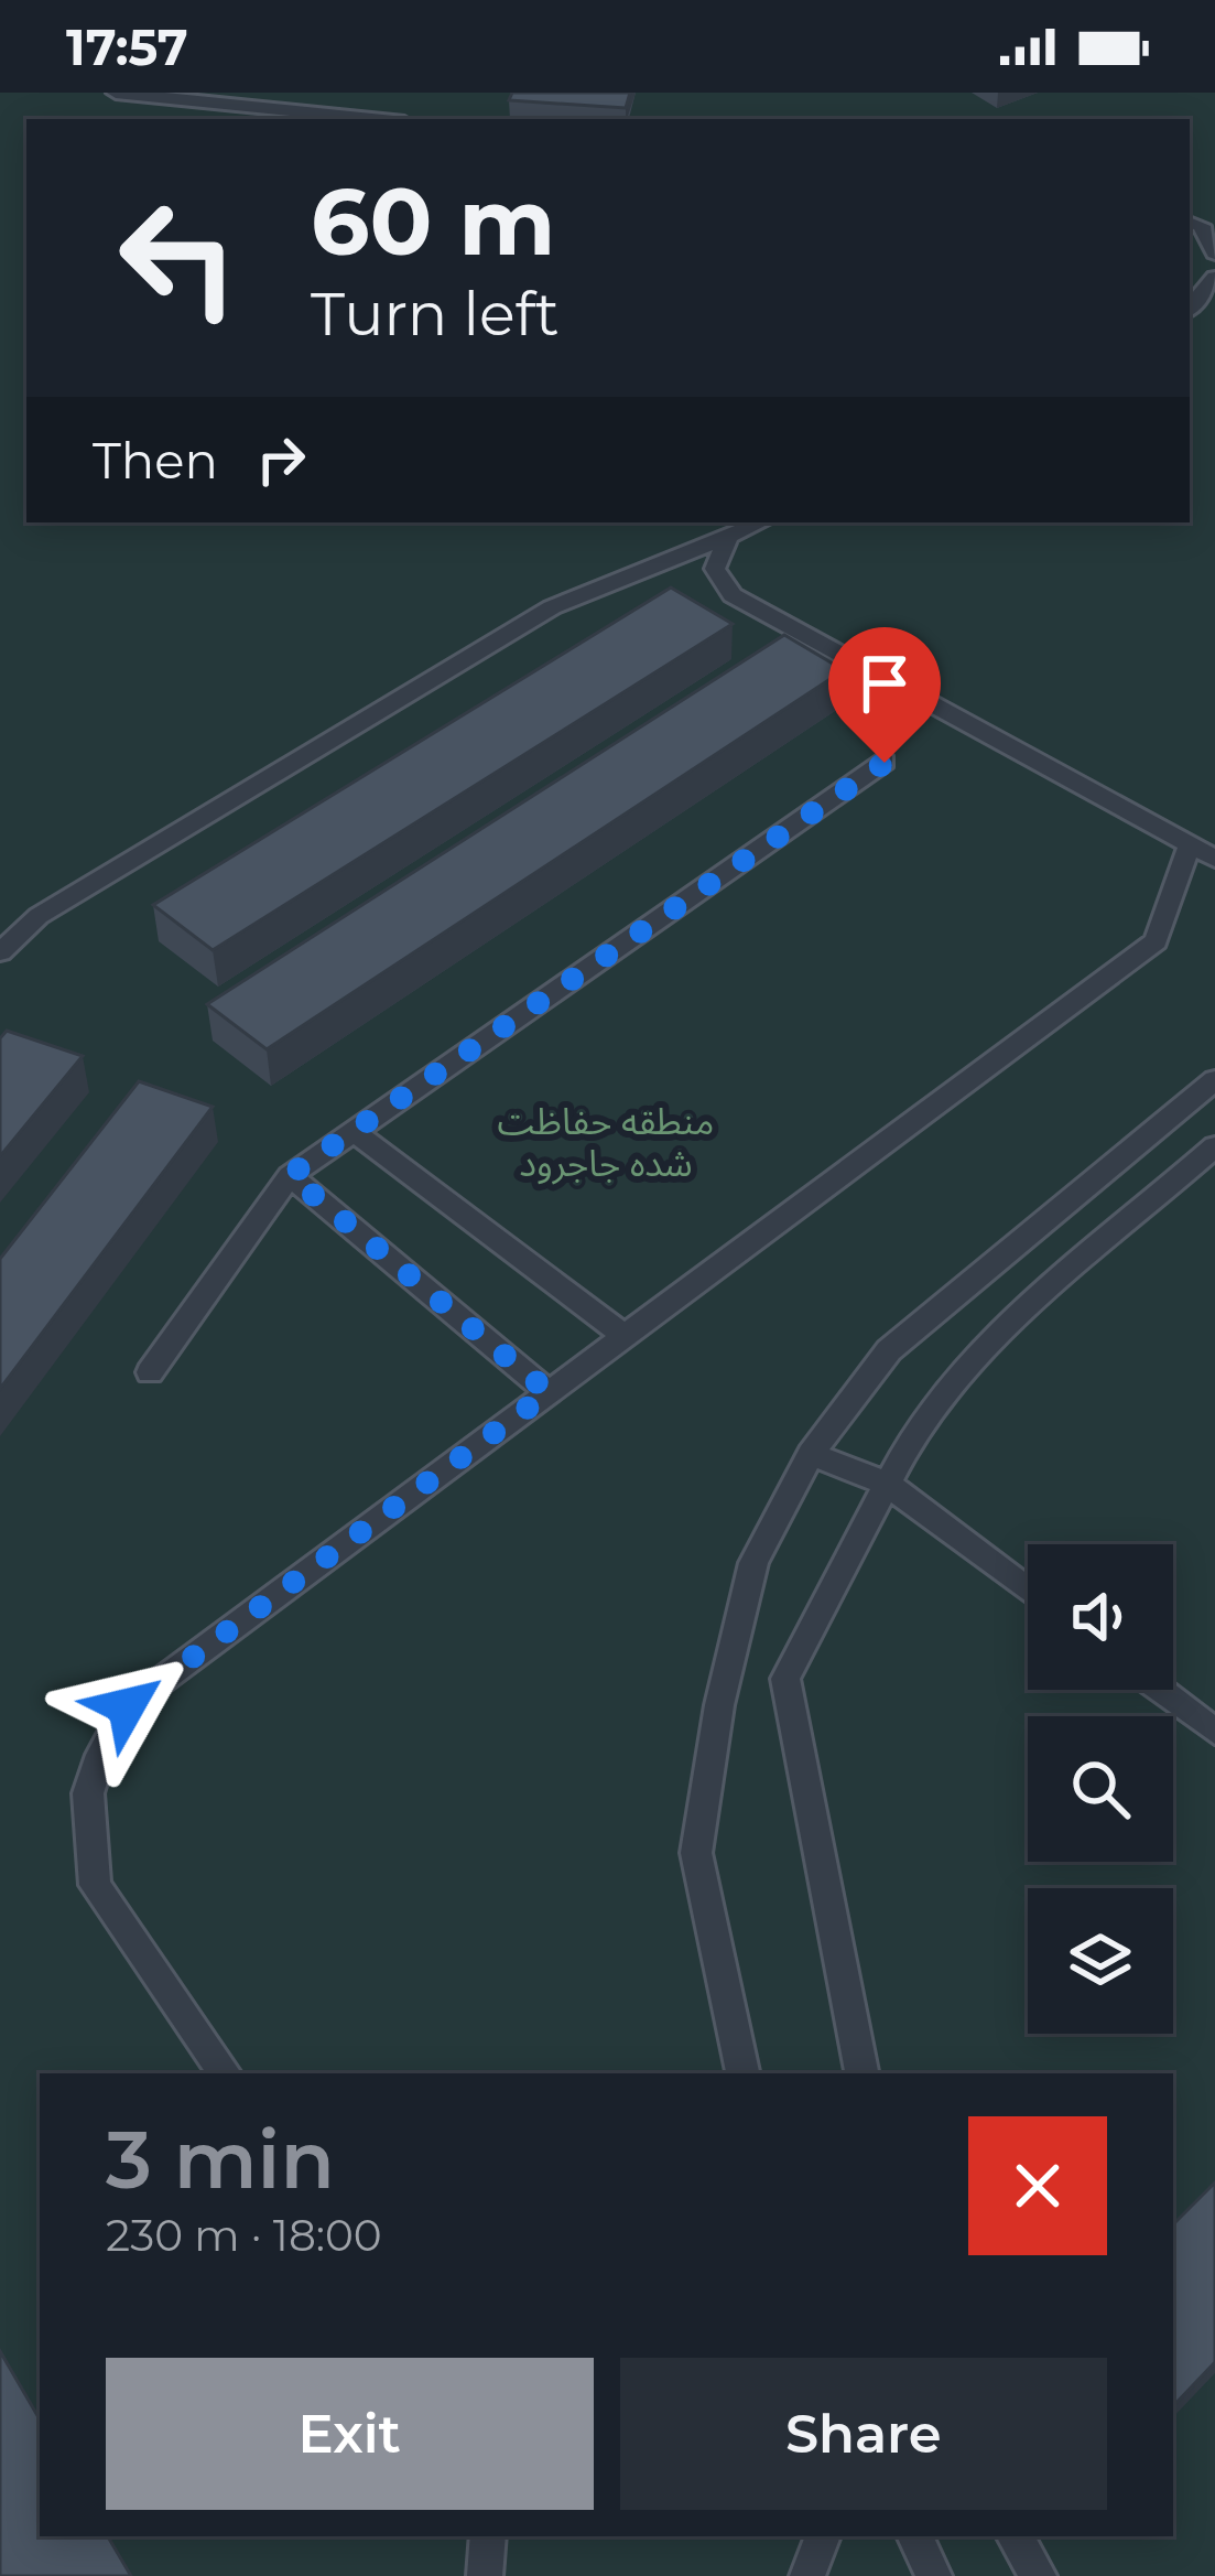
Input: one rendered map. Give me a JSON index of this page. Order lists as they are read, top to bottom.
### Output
{
  "parks": ["منطقه حفاظت شده جاجرود"],
  "page": {
    "status": "17:57",
    "turn": ["60 m", "Turn left"],
    "then": "Then",
    "heading": ["3 min", "230 m · 18:00"],
    "buttons": ["Exit", "Share"]
  }
}
